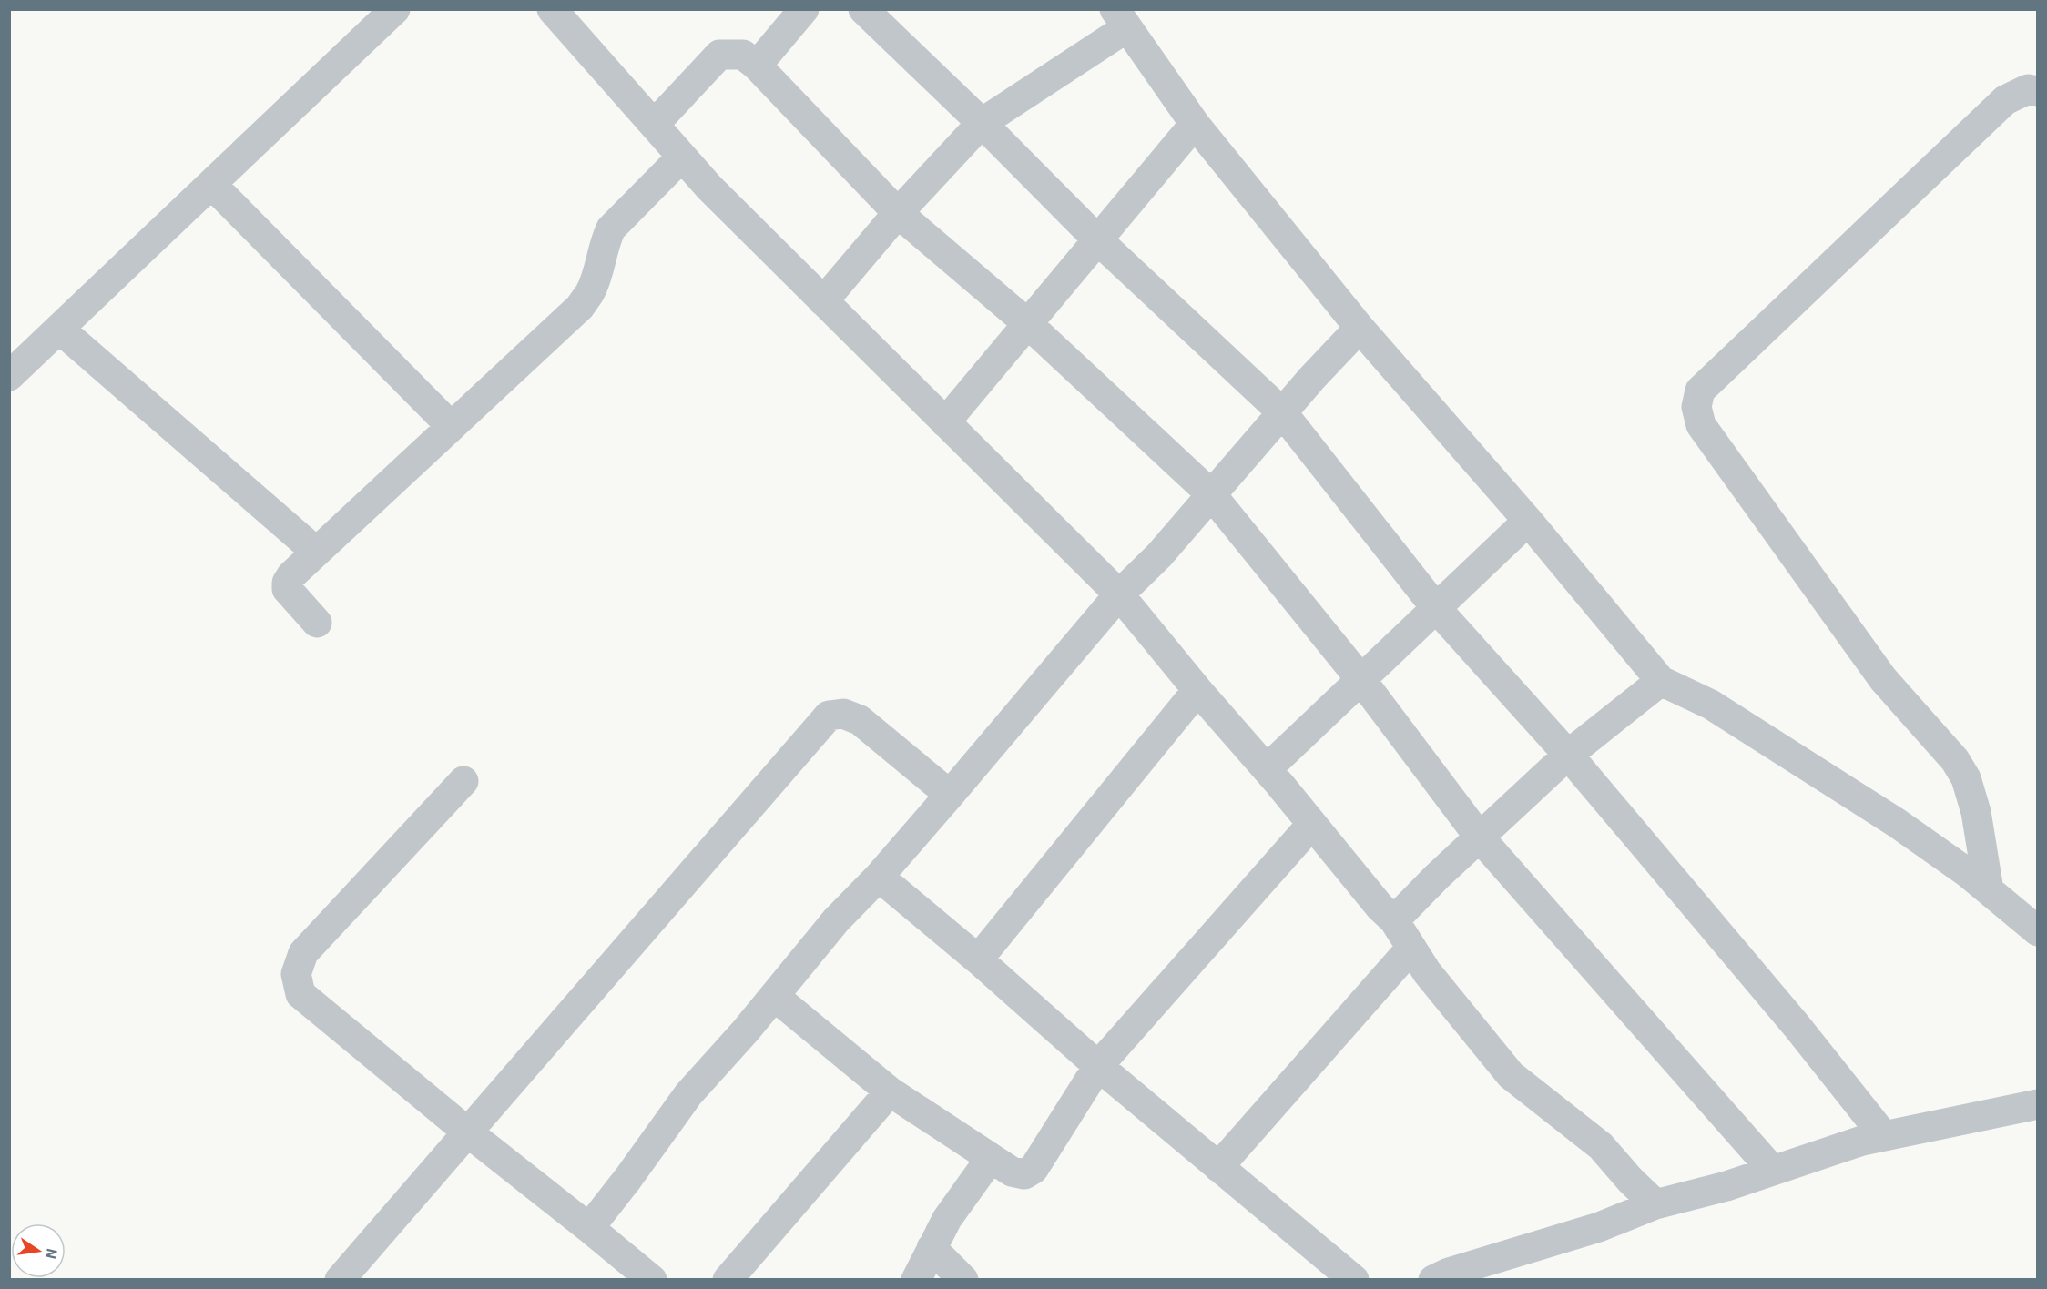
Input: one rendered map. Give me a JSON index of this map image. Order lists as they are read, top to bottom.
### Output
{
  "north": "right"
}
